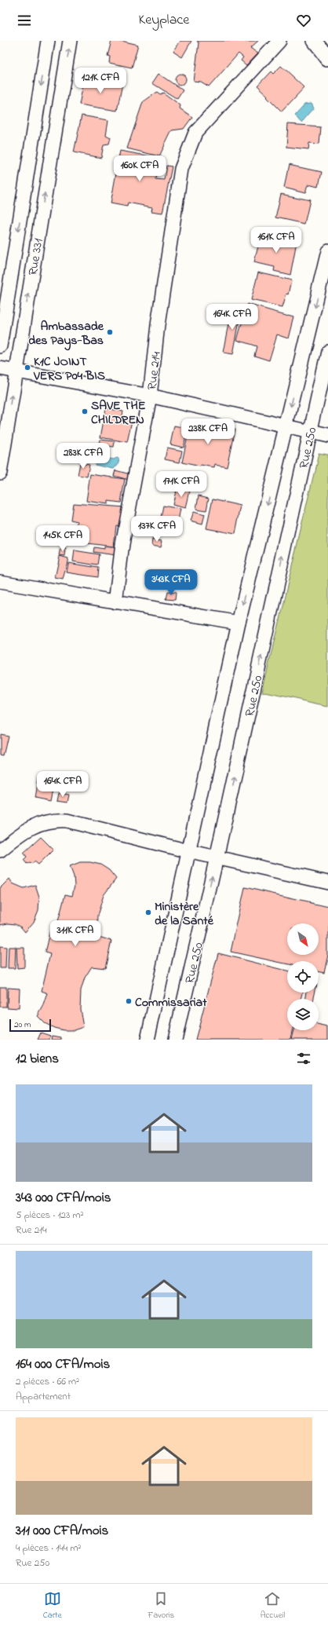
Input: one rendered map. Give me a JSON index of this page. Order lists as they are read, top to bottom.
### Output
{
  "streets": {
    "street": ["Rue 331", "Rue 214", "Rue 250"]
  },
  "places": [
    "Ambassade des Pays-Bas",
    "K1C JOINT VERS P04 BIS",
    "SAVE THE CHILDREN",
    "Ministère de la Santé",
    "Commissariat"
  ],
  "scale_bar": "20 m",
  "north": "bottom right",
  "page": {
    "header": "Keyplace",
    "price": [
      "121K CFA",
      "160K CFA",
      "161K CFA",
      "164K CFA",
      "238K CFA",
      "283K CFA",
      "171K CFA",
      "137K CFA",
      "145K CFA",
      "343K CFA",
      "164K CFA",
      "311K CFA"
    ],
    "scale": "20 m",
    "heading": "12 biens",
    "list": [
      {
        "name": "343 000 CFA/mois",
        "note": "5 pièces · 123 m² · Rue 214"
      },
      {
        "name": "164 000 CFA/mois",
        "note": "2 pièces · 66 m² · Appartement"
      },
      {
        "name": "311 000 CFA/mois",
        "note": "4 pièces · 144 m² · Rue 250"
      }
    ],
    "tabs": ["Carte", "Favoris", "Accueil"]
  }
}
